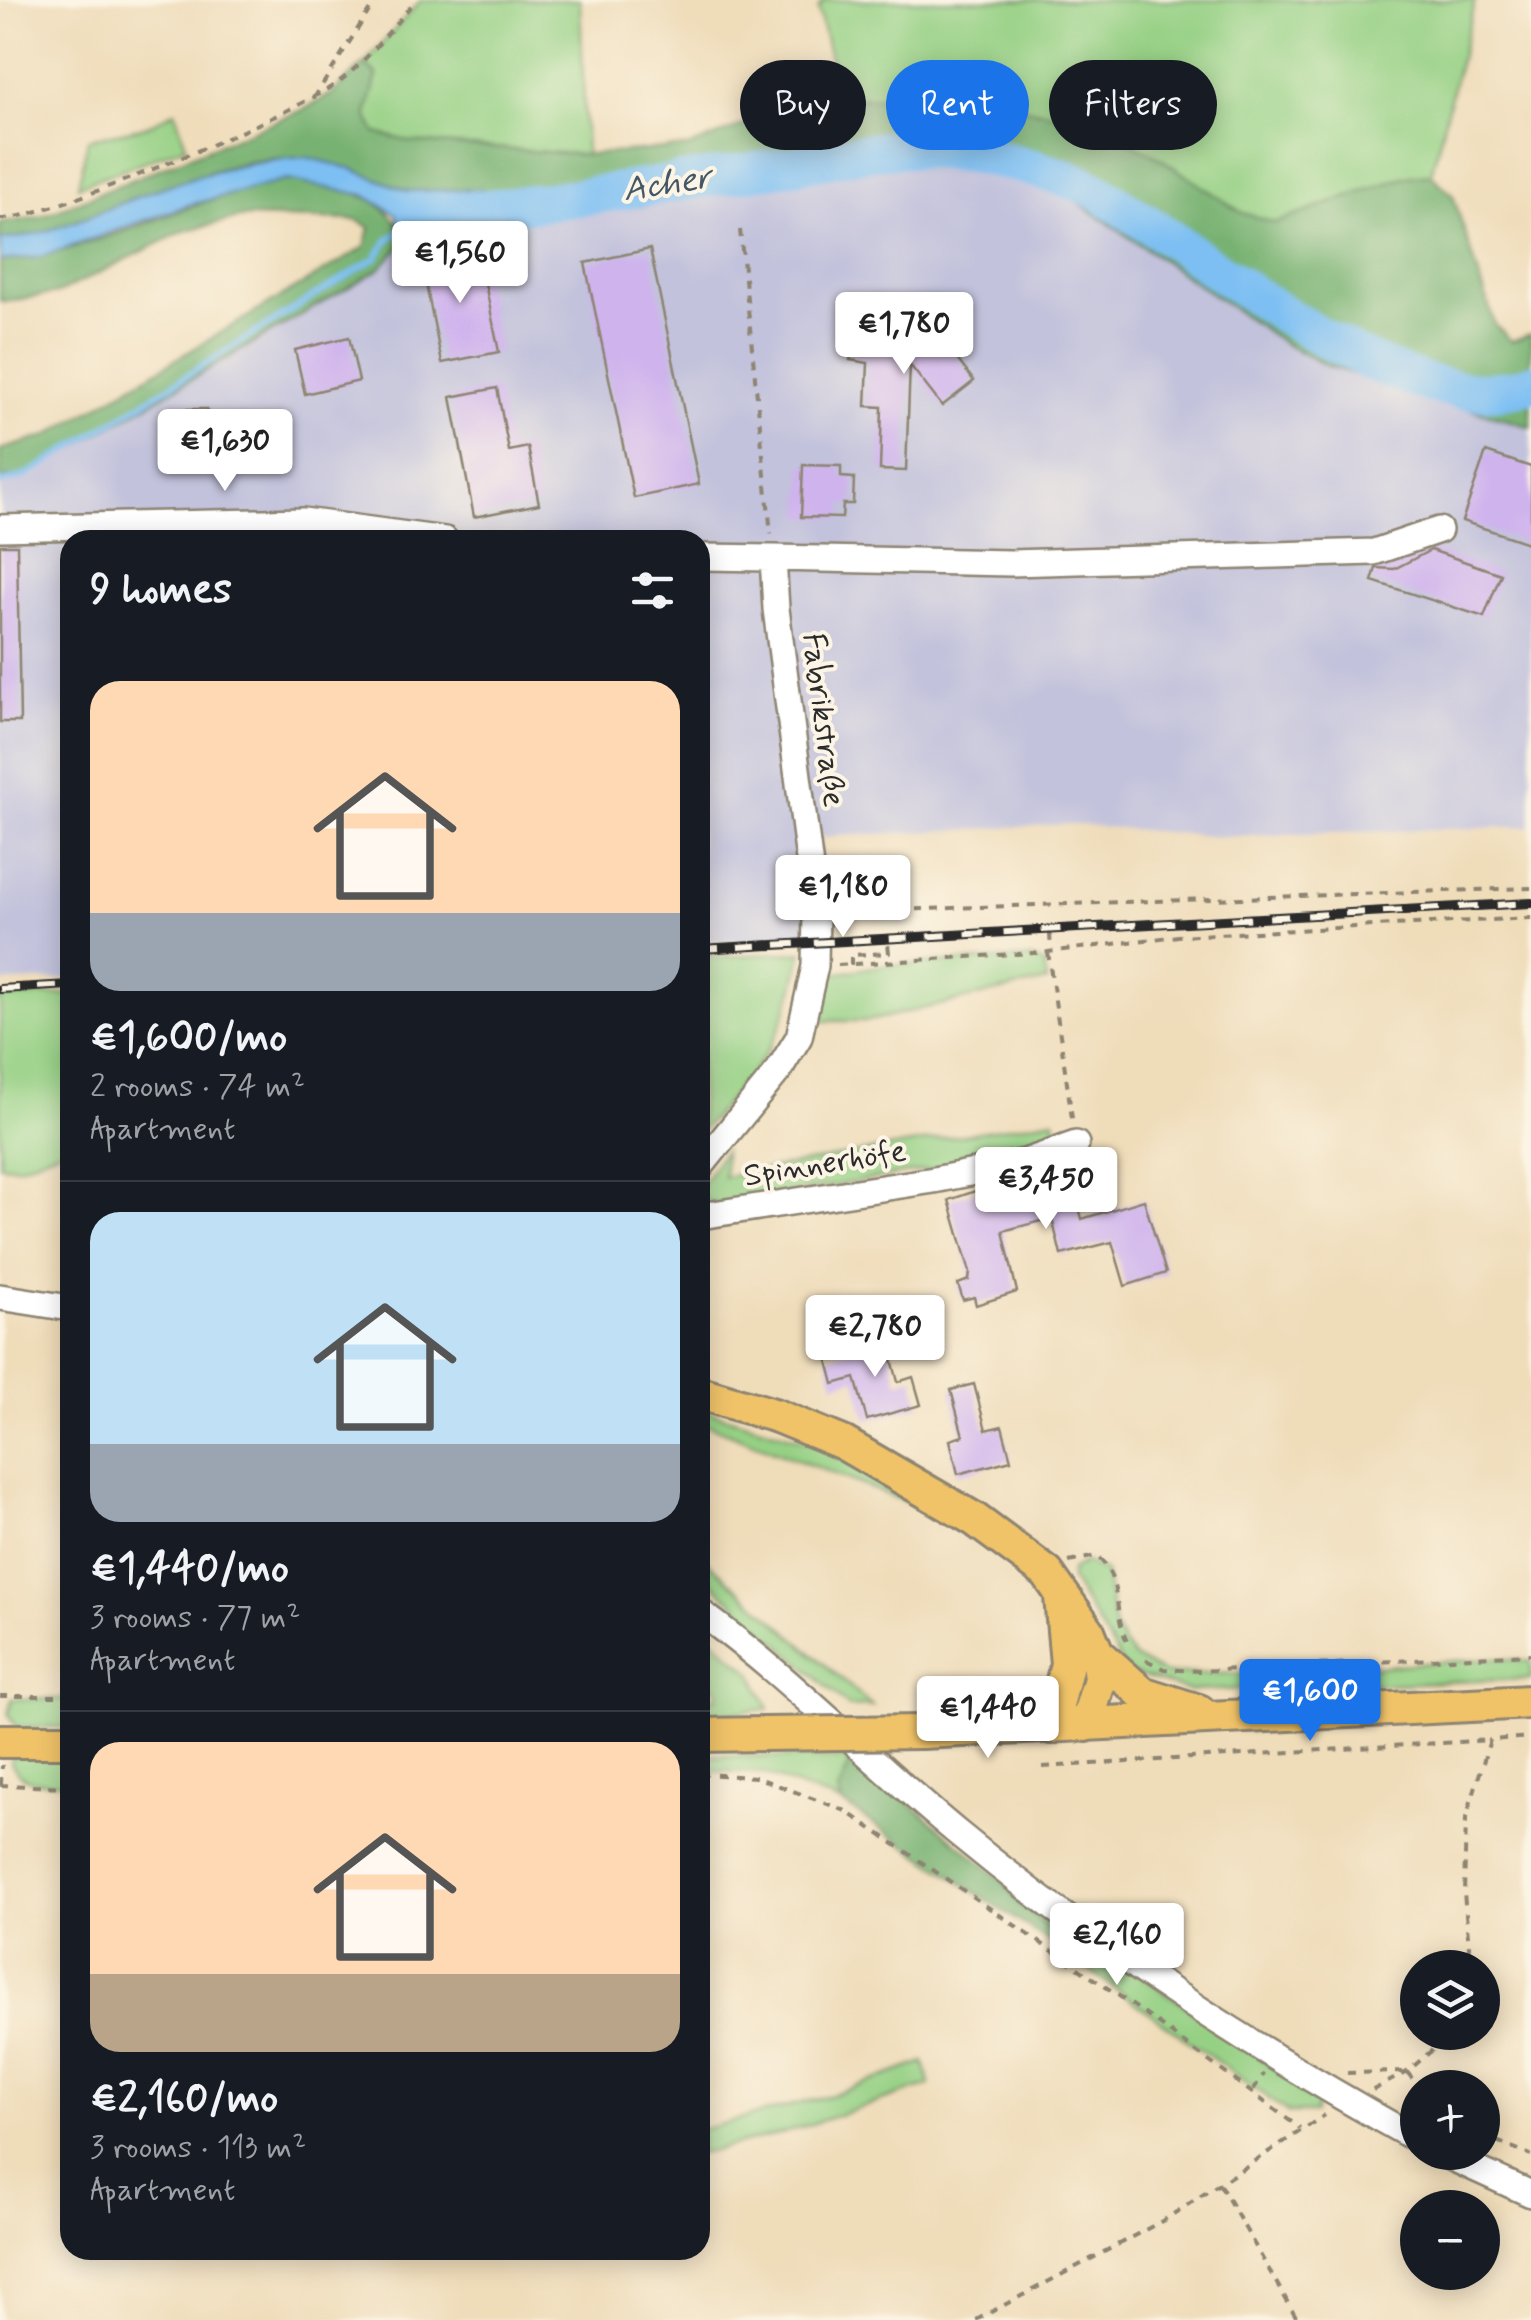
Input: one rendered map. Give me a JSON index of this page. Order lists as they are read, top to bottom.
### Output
{
  "streets": {
    "street": ["Fabrikstraße", "Spinnerhöfe"]
  },
  "water": ["Acher"],
  "page": {
    "chip": ["Buy", "Rent", "Filters"],
    "price": [
      "€1,560",
      "€1,780",
      "€1,630",
      "€1,180",
      "€3,450",
      "€2,780",
      "€1,600",
      "€1,440",
      "€2,160"
    ],
    "heading": "9 homes",
    "list": [
      {
        "name": "€1,600/mo",
        "note": "2 rooms · 74 m² · Apartment"
      },
      {
        "name": "€1,440/mo",
        "note": "3 rooms · 77 m² · Apartment"
      },
      {
        "name": "€2,160/mo",
        "note": "3 rooms · 113 m² · Apartment"
      }
    ],
    "map_buttons": ["+", "−"]
  }
}
